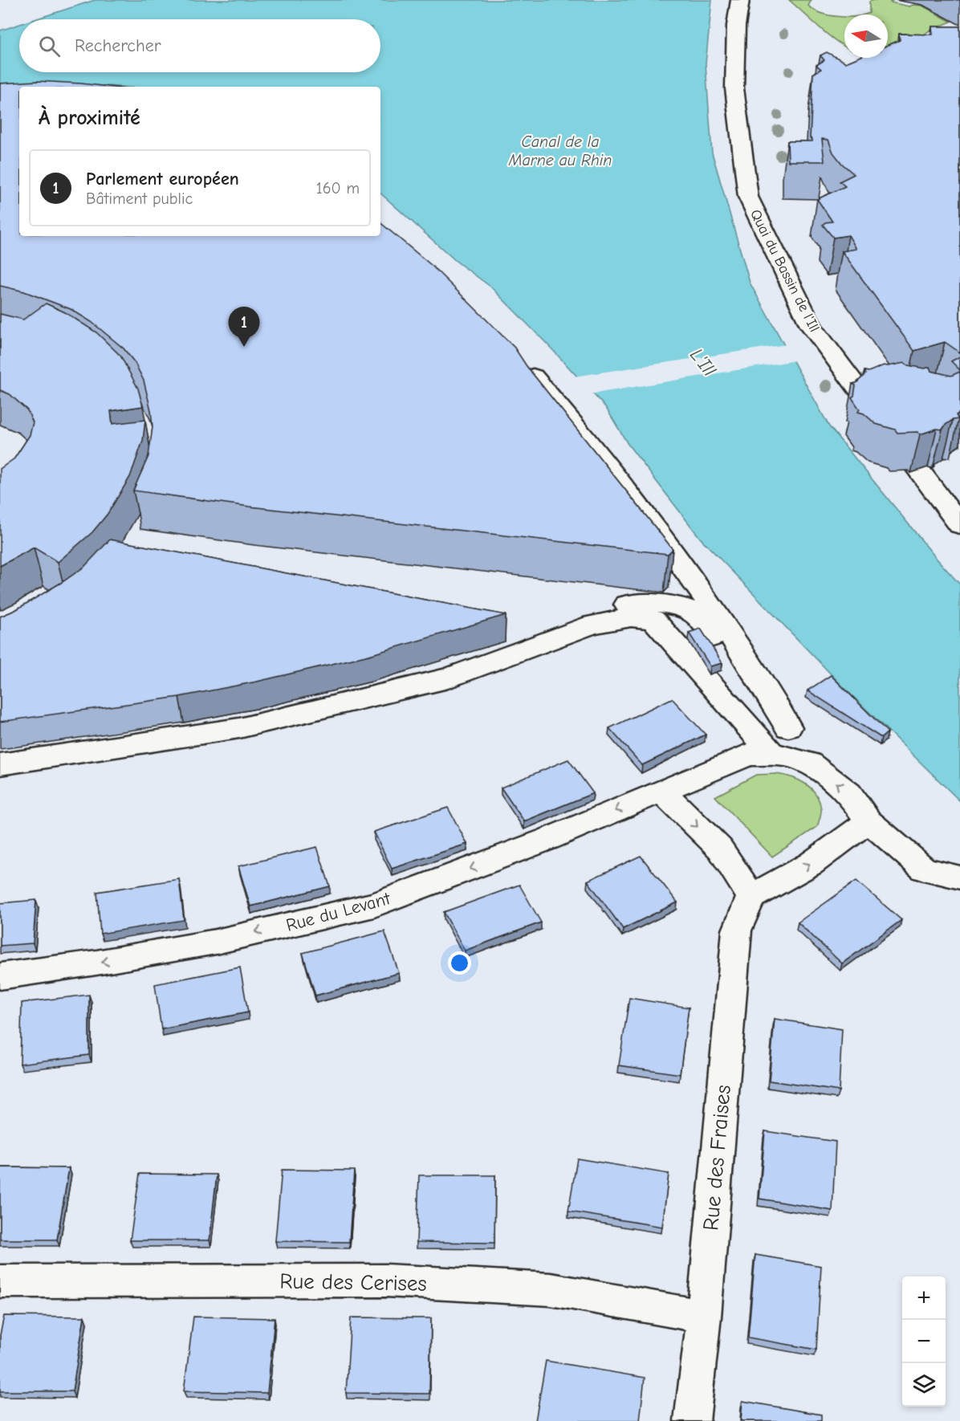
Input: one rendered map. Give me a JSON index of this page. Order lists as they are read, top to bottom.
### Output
{
  "streets": {
    "street": [
      "Quai du Bassin de l'Ill",
      "Rue du Levant",
      "Rue des Fraises",
      "Rue des Cerises"
    ]
  },
  "crossings": [
    ["Rue des Fraises", "Rue des Cerises"]
  ],
  "water": ["Canal de la Marne au Rhin", "L'Ill"],
  "north": "left",
  "page": {
    "search": "Rechercher",
    "heading": "À proximité",
    "list": [
      {
        "mark": "1",
        "name": "Parlement européen",
        "note": "Bâtiment public",
        "value": "160 m"
      }
    ],
    "pins": "1",
    "map_buttons": ["+", "−"]
  }
}
